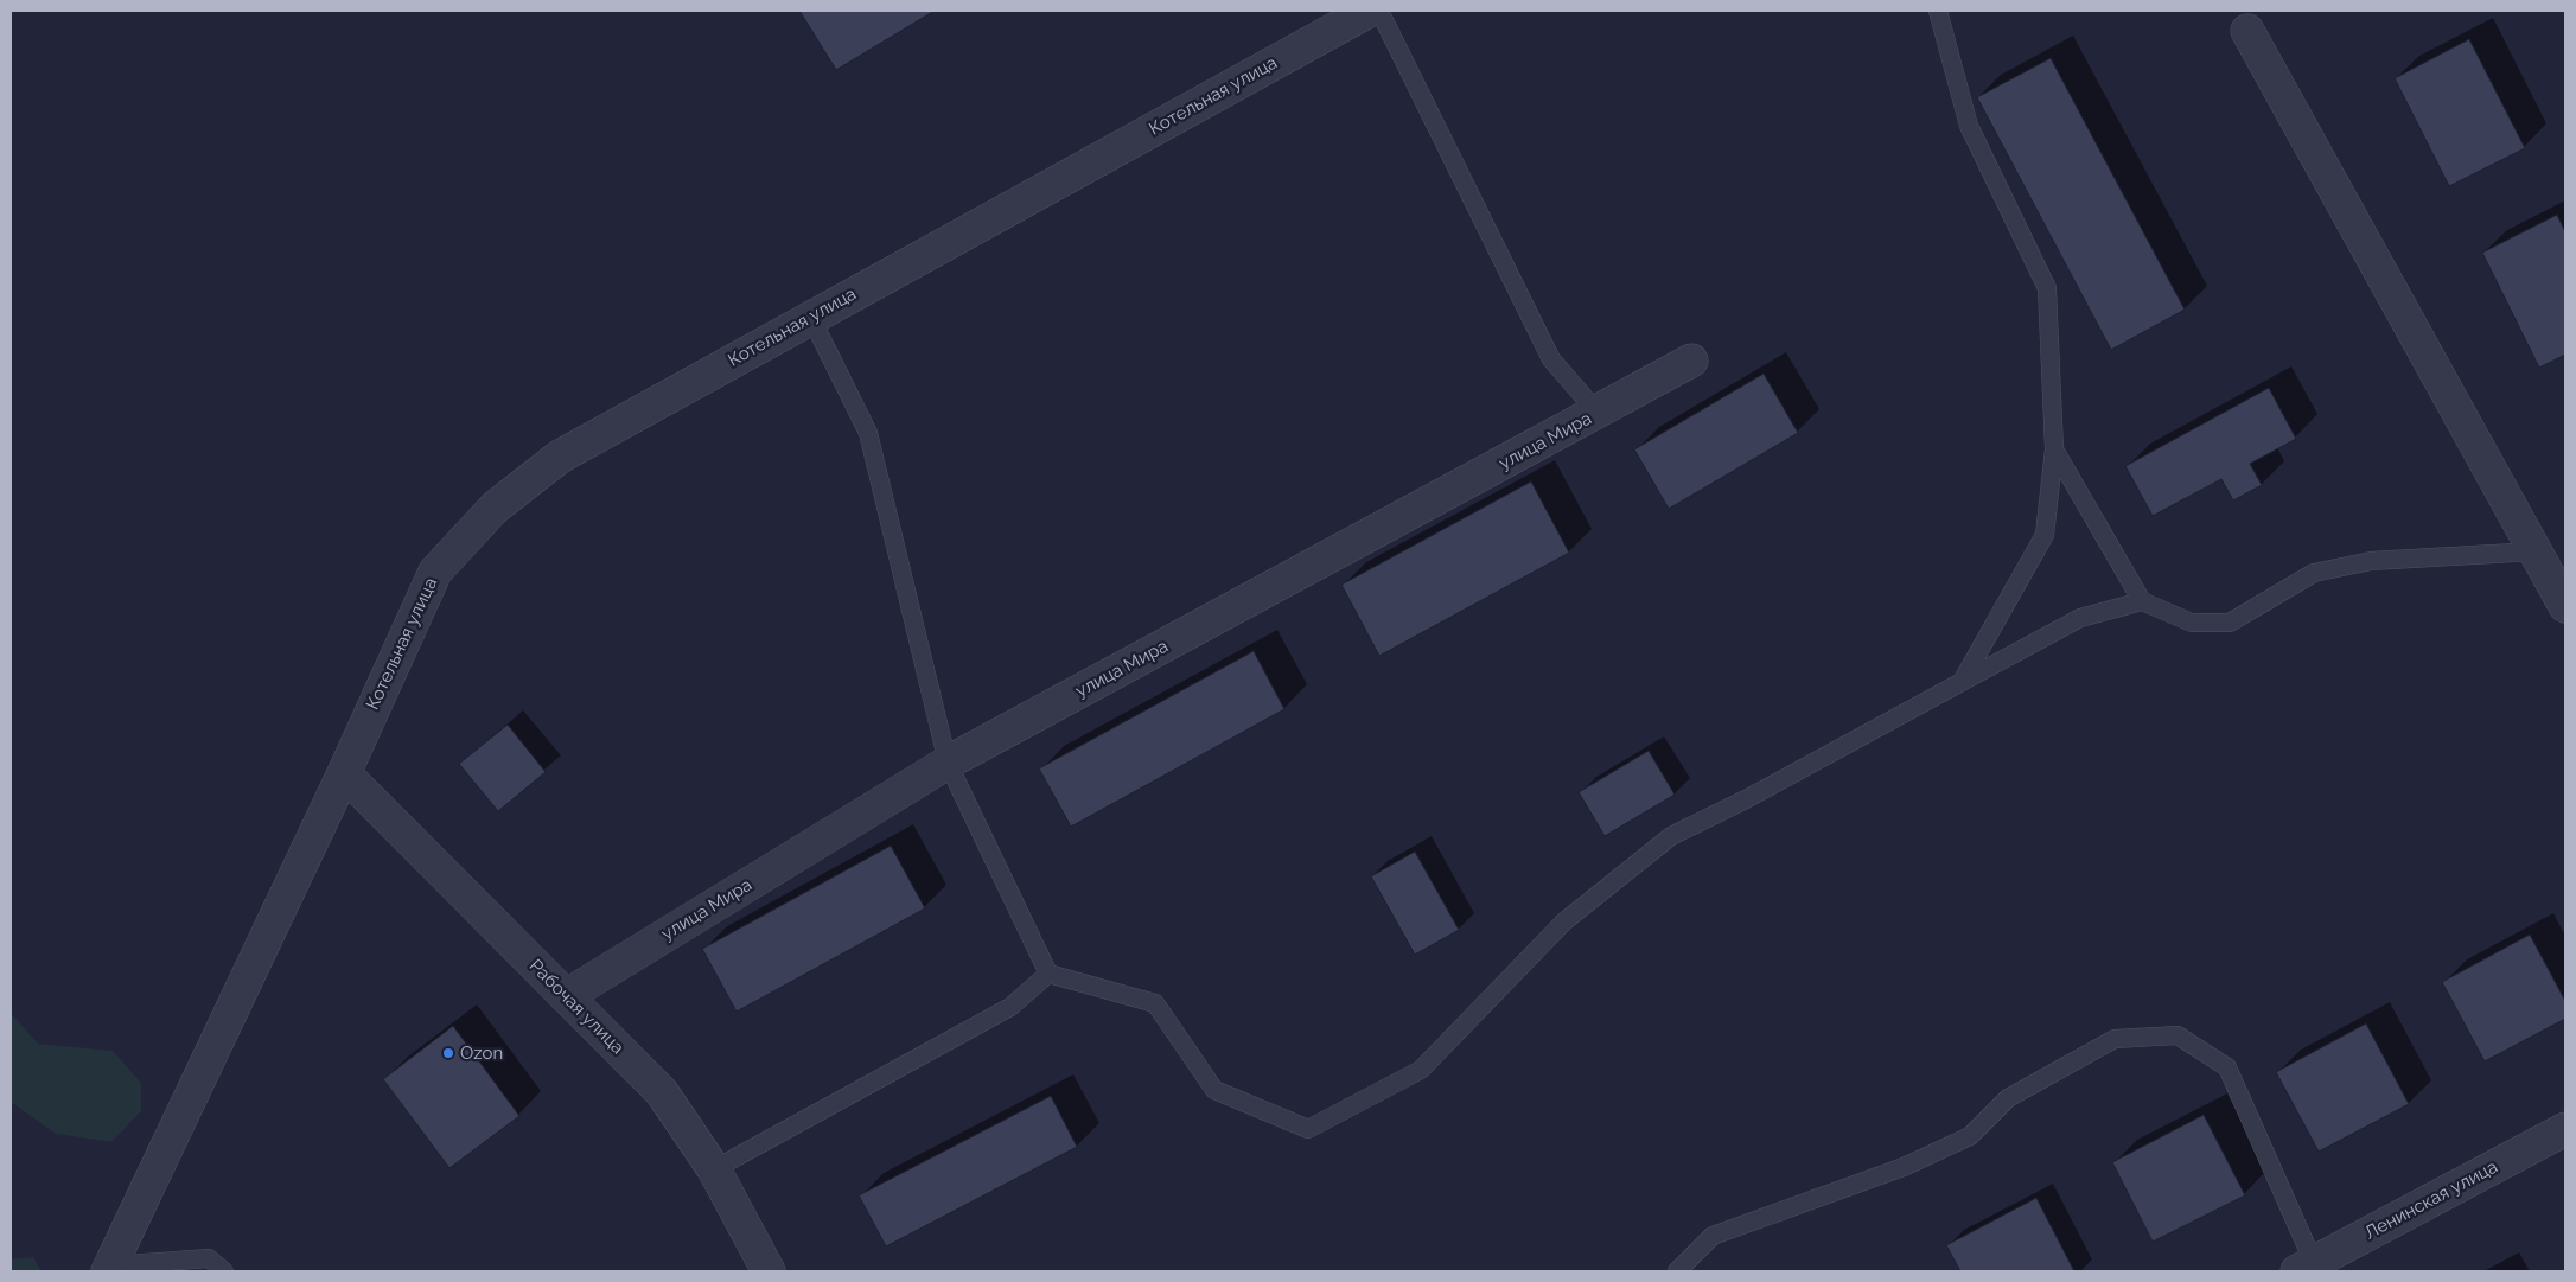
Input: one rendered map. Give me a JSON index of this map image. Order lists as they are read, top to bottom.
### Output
{
  "streets": {
    "street": [
      "Котельная улица",
      "улица Мира",
      "Рабочая улица",
      "Ленинская улица"
    ]
  },
  "crossings": [
    ["Котельная улица", "Рабочая улица"],
    ["улица Мира", "Рабочая улица"]
  ],
  "places": ["Ozon"]
}
